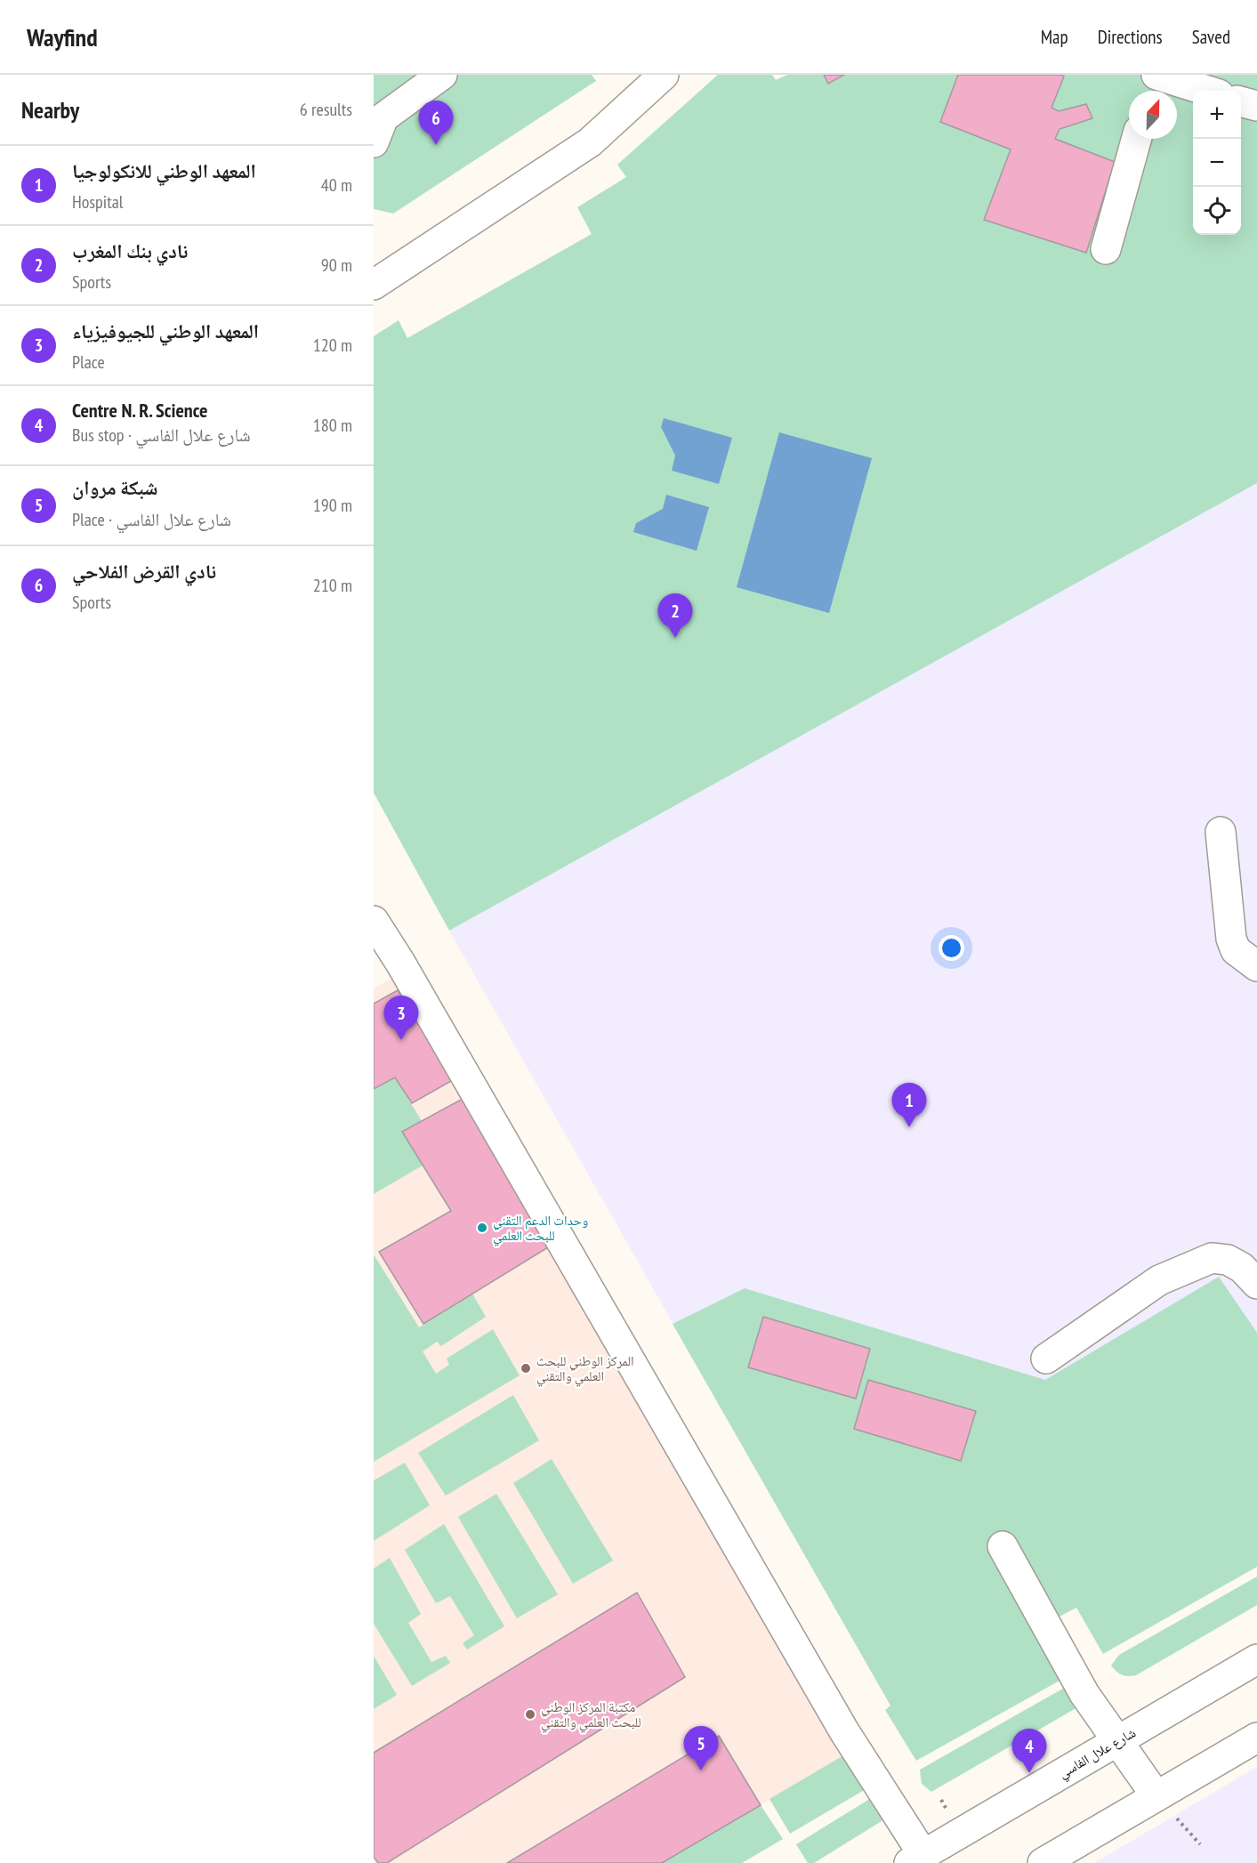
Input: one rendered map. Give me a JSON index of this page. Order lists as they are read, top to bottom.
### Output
{
  "streets": {
    "street": ["شارع علال الفاسي"]
  },
  "places": ["وحدات الدعم التقني للبحث العلمي", "المركز الوطني للبحث العلمي والتقني", "مكتبة المركز الوطني للبحث العلمي والتقني"],
  "north": "top",
  "page": {
    "header": "Wayfind",
    "nav": ["Map", "Directions", "Saved"],
    "heading": ["Nearby", "6 results"],
    "map_buttons": ["+", "−"],
    "pins": [
      "6",
      "2",
      "3",
      "1",
      "5",
      "4"
    ],
    "list": [
      {
        "mark": "1",
        "name": "المعهد الوطني للانكولوجيا",
        "note": "Hospital",
        "value": "40 m"
      },
      {
        "mark": "2",
        "name": "نادي بنك المغرب",
        "note": "Sports",
        "value": "90 m"
      },
      {
        "mark": "3",
        "name": "المعهد الوطني للجيوفيزياء",
        "note": "Place",
        "value": "120 m"
      },
      {
        "mark": "4",
        "name": "Centre N. R. Science",
        "note": "Bus stop · شارع علال الفاسي",
        "value": "180 m"
      },
      {
        "mark": "5",
        "name": "شبكة مروان",
        "note": "Place · شارع علال الفاسي",
        "value": "190 m"
      },
      {
        "mark": "6",
        "name": "نادي القرض الفلاحي",
        "note": "Sports",
        "value": "210 m"
      }
    ]
  }
}
